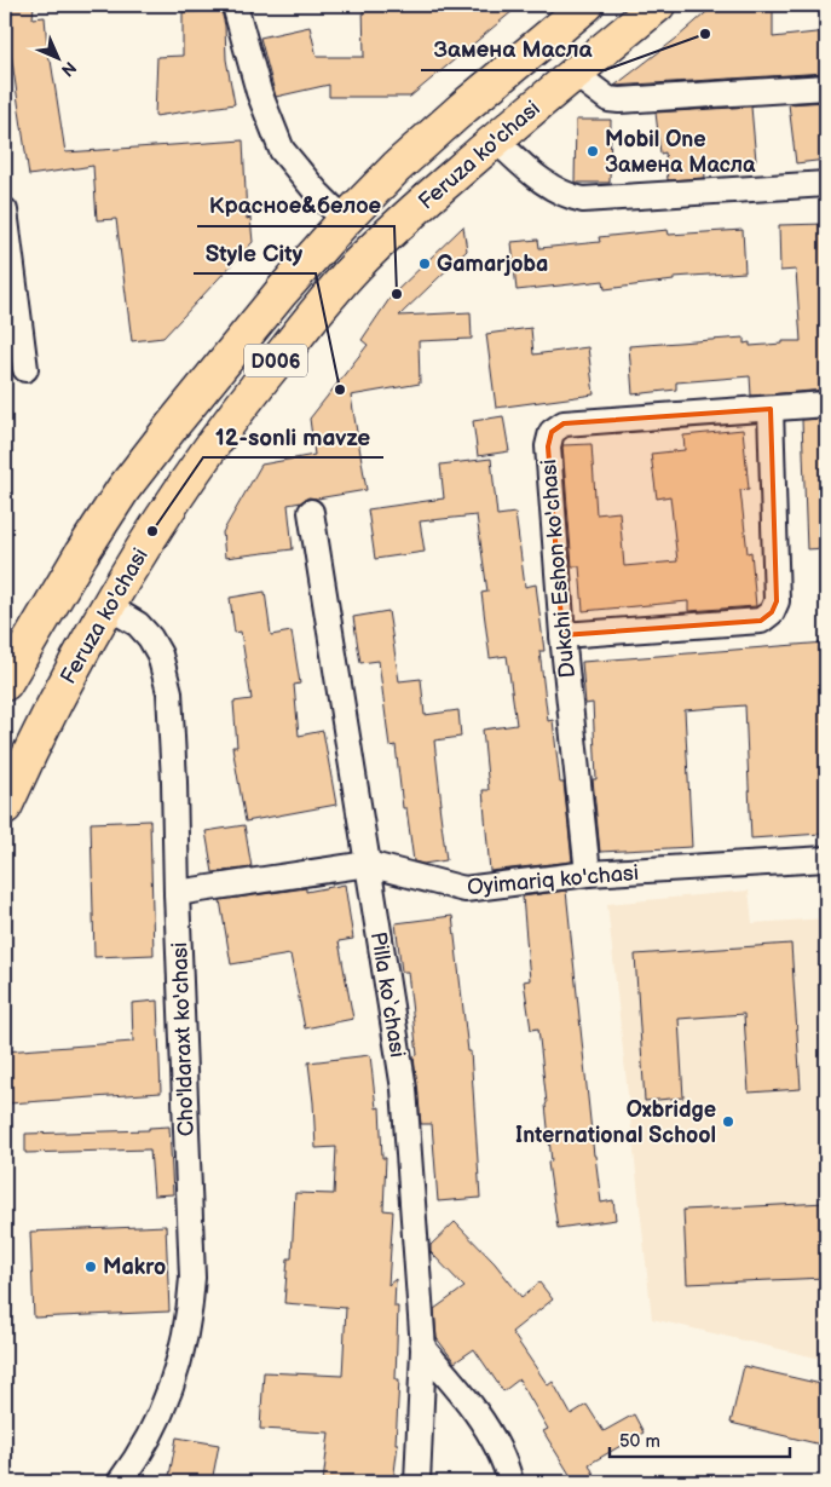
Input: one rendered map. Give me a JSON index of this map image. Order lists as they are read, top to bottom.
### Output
{
  "streets": {
    "main road": ["Feruza ko'chasi", "D006"],
    "street": [
      "Dukchi Eshon ko'chasi",
      "Oyimariq ko'chasi",
      "Pilla ko‘chasi",
      "Cho'ldaraxt ko'chasi"
    ]
  },
  "crossings": [
    ["Feruza ko'chasi", "Cho'ldaraxt ko'chasi"],
    ["Dukchi Eshon ko'chasi", "Oyimariq ko'chasi"],
    ["Oyimariq ko'chasi", "Pilla ko‘chasi"],
    ["Oyimariq ko'chasi", "Cho'ldaraxt ko'chasi"]
  ],
  "places": [
    "Замена Масла",
    "Mobil One Замена Масла",
    "Gamarjoba",
    "Красное&белое",
    "Style City",
    "12-sonli mavze",
    "Oxbridge International School",
    "Makro"
  ],
  "scale_bar": "50 m",
  "north": "bottom right"
}
